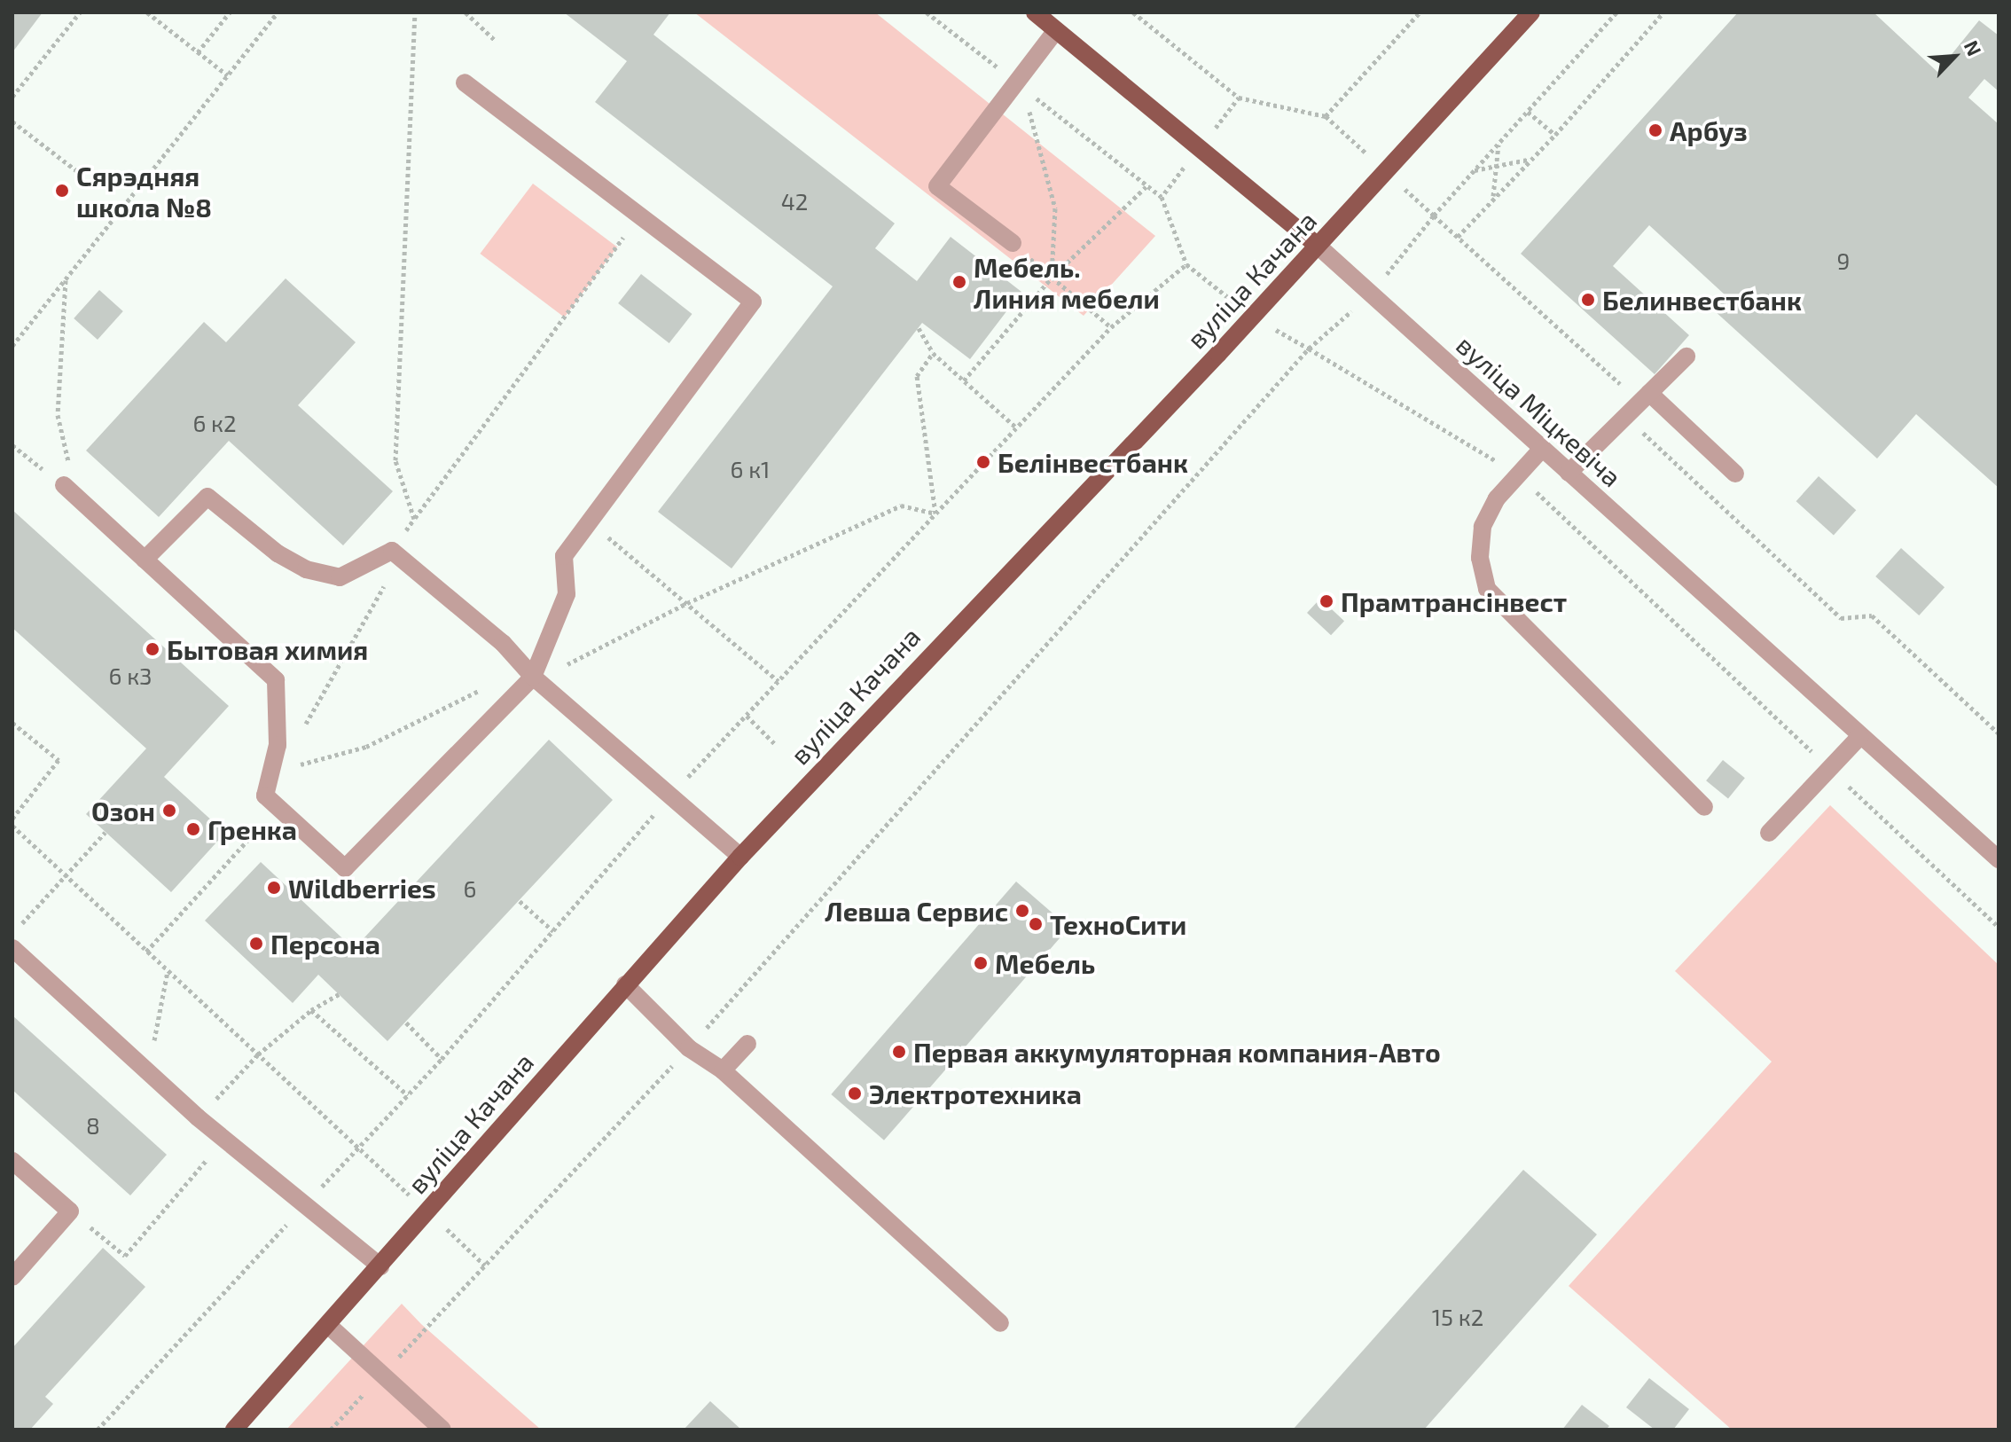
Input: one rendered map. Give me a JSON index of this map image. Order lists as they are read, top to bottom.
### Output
{
  "streets": {
    "main road": ["вуліца Качана", "вуліца Міцкевіча"]
  },
  "crossings": [
    ["вуліца Качана", "вуліца Міцкевіча"]
  ],
  "places": [
    "Арбуз",
    "Сярэдняя школа №8",
    "Мебель. Линия мебели",
    "Белинвестбанк",
    "Белінвестбанк",
    "Прамтрансінвест",
    "Бытовая химия",
    "Озон",
    "Гренка",
    "Wildberries",
    "Левша Сервис",
    "ТехноСити",
    "Персона",
    "Мебель",
    "Первая аккумуляторная компания-Авто",
    "Электротехника"
  ],
  "house_numbers": [
    "42",
    "9",
    "6 к2",
    "6 к1",
    "6 к3",
    "6",
    "8",
    "15 к2"
  ],
  "north": "top right"
}
